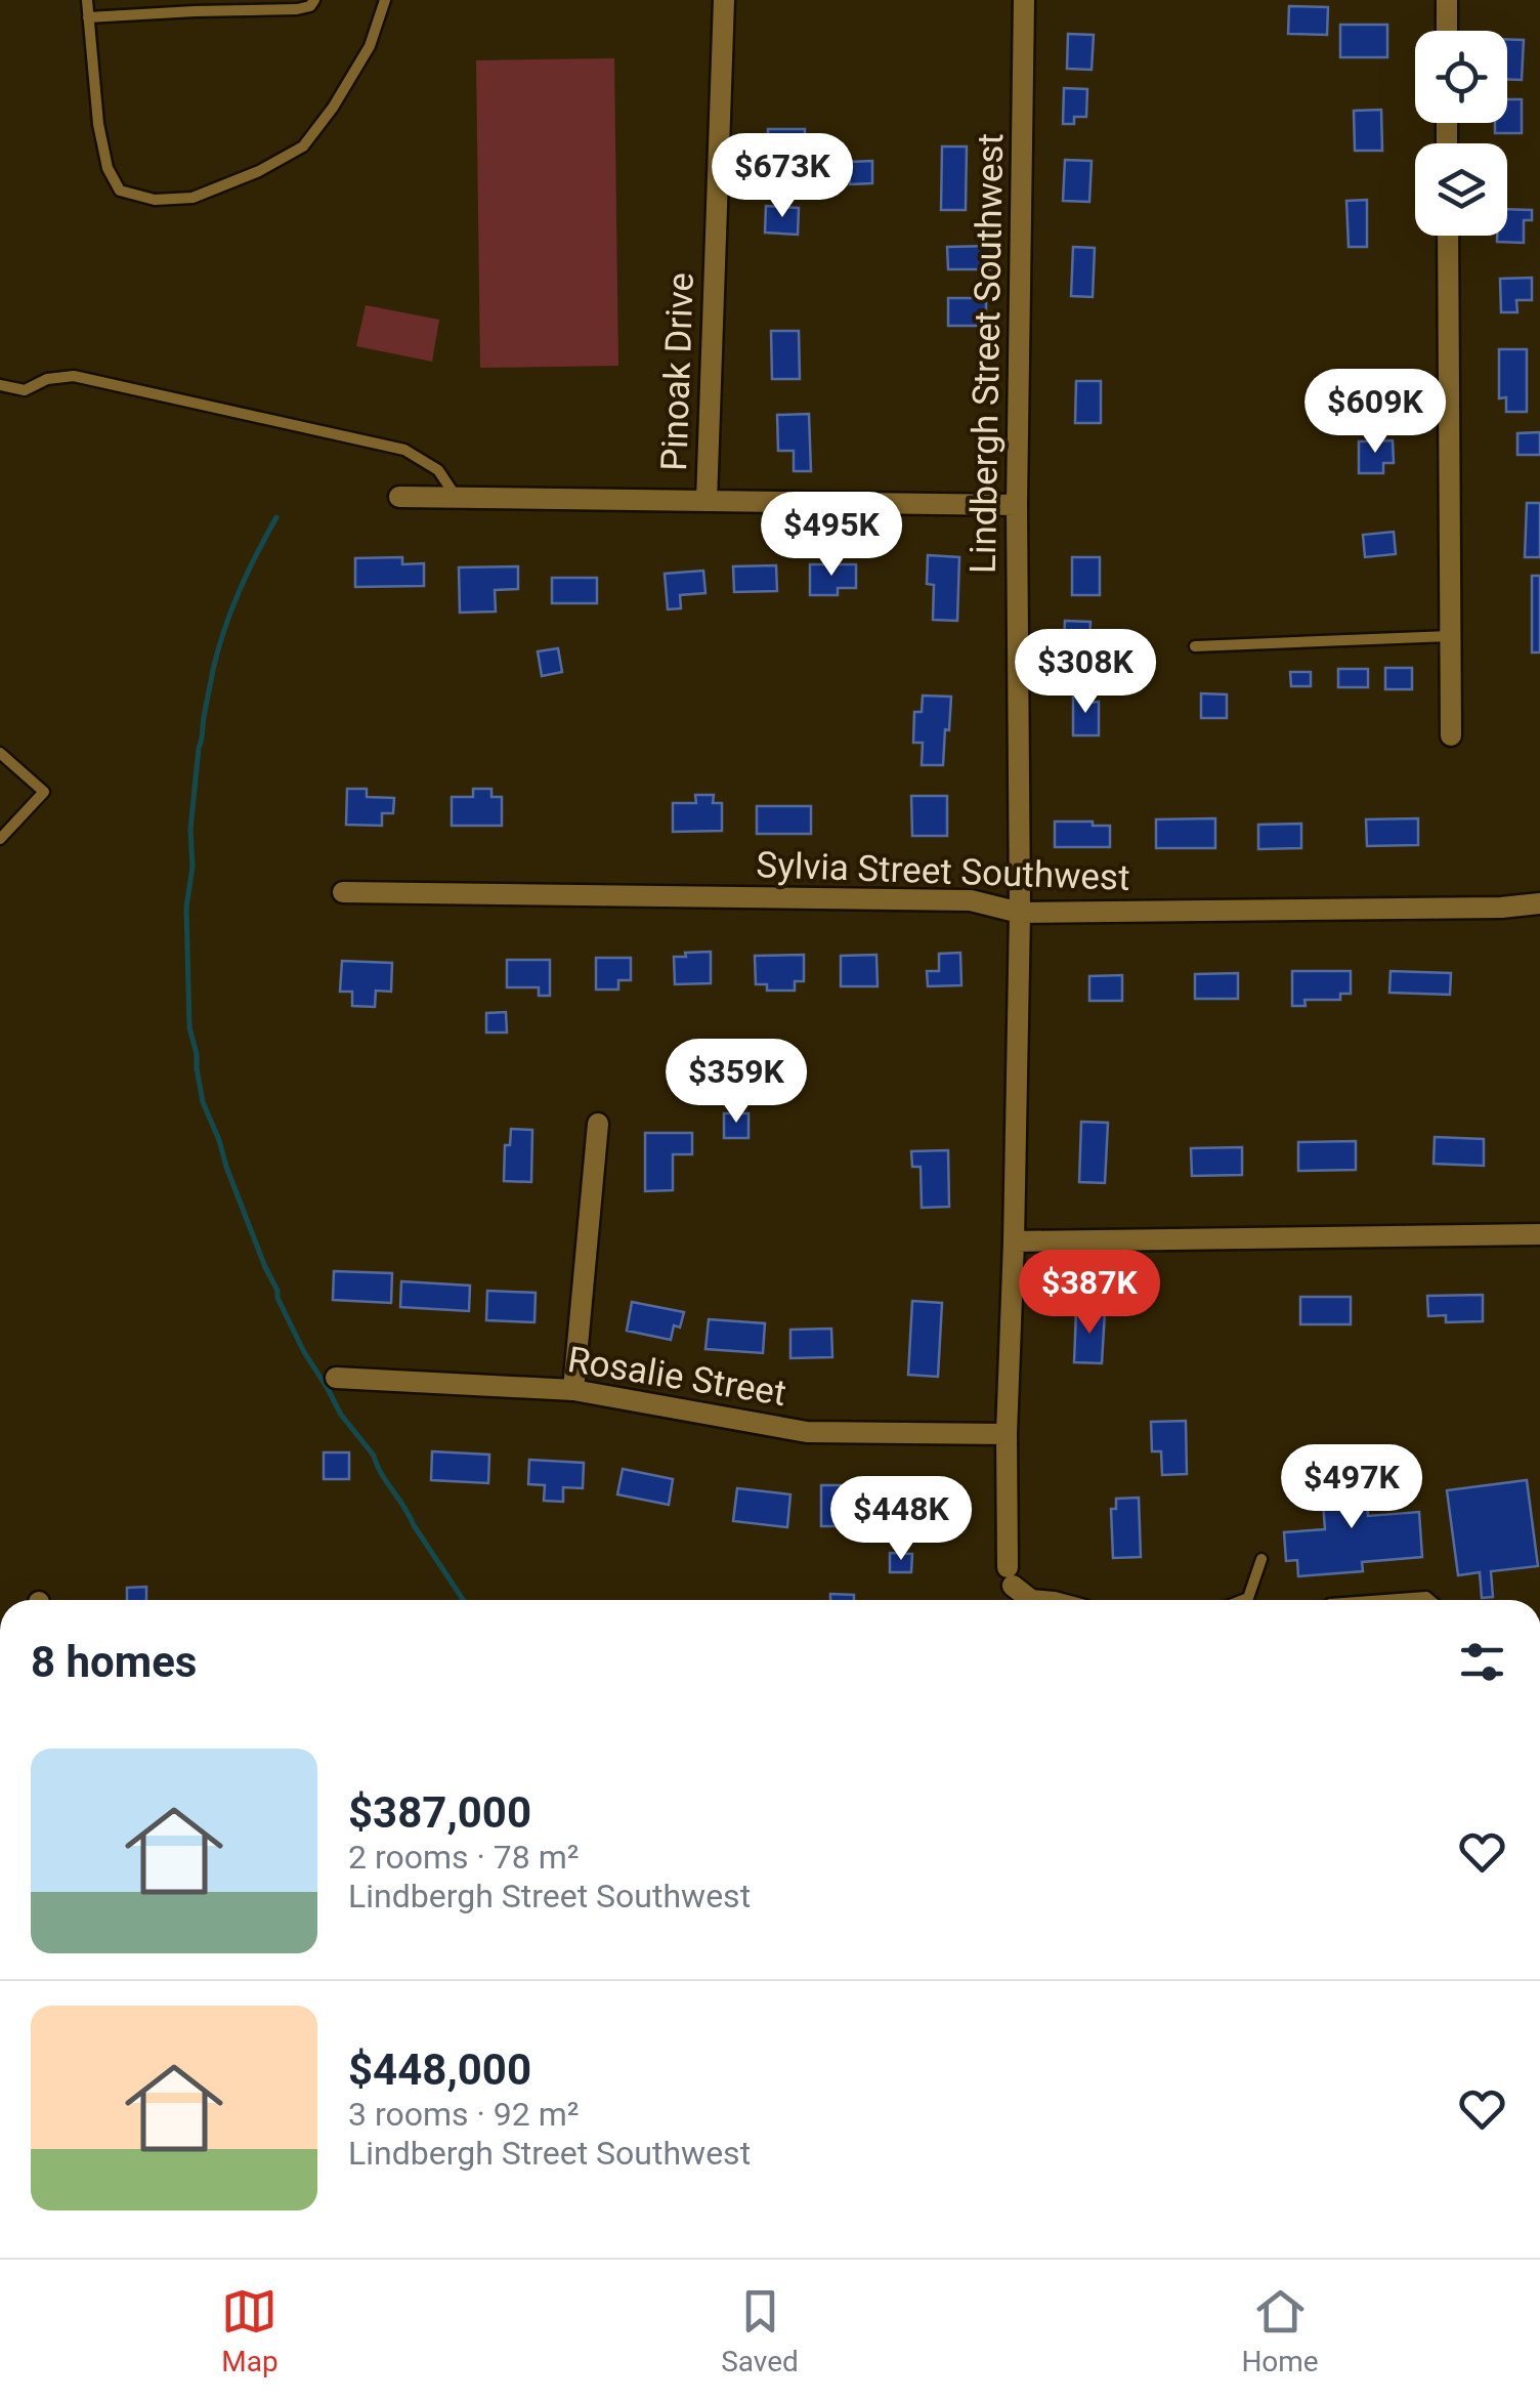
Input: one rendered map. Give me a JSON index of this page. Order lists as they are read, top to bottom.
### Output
{
  "streets": {
    "street": [
      "Lindbergh Street Southwest",
      "Pinoak Drive",
      "Sylvia Street Southwest",
      "Rosalie Street"
    ]
  },
  "crossings": [
    ["Lindbergh Street Southwest", "Sylvia Street Southwest"],
    ["Lindbergh Street Southwest", "Rosalie Street"]
  ],
  "page": {
    "price": [
      "$673K",
      "$609K",
      "$495K",
      "$308K",
      "$359K",
      "$387K",
      "$497K",
      "$448K"
    ],
    "heading": "8 homes",
    "list": [
      {
        "name": "$387,000",
        "note": "2 rooms · 78 m² · Lindbergh Street Southwest"
      },
      {
        "name": "$448,000",
        "note": "3 rooms · 92 m² · Lindbergh Street Southwest"
      }
    ],
    "tabs": ["Map", "Saved", "Home"]
  }
}
